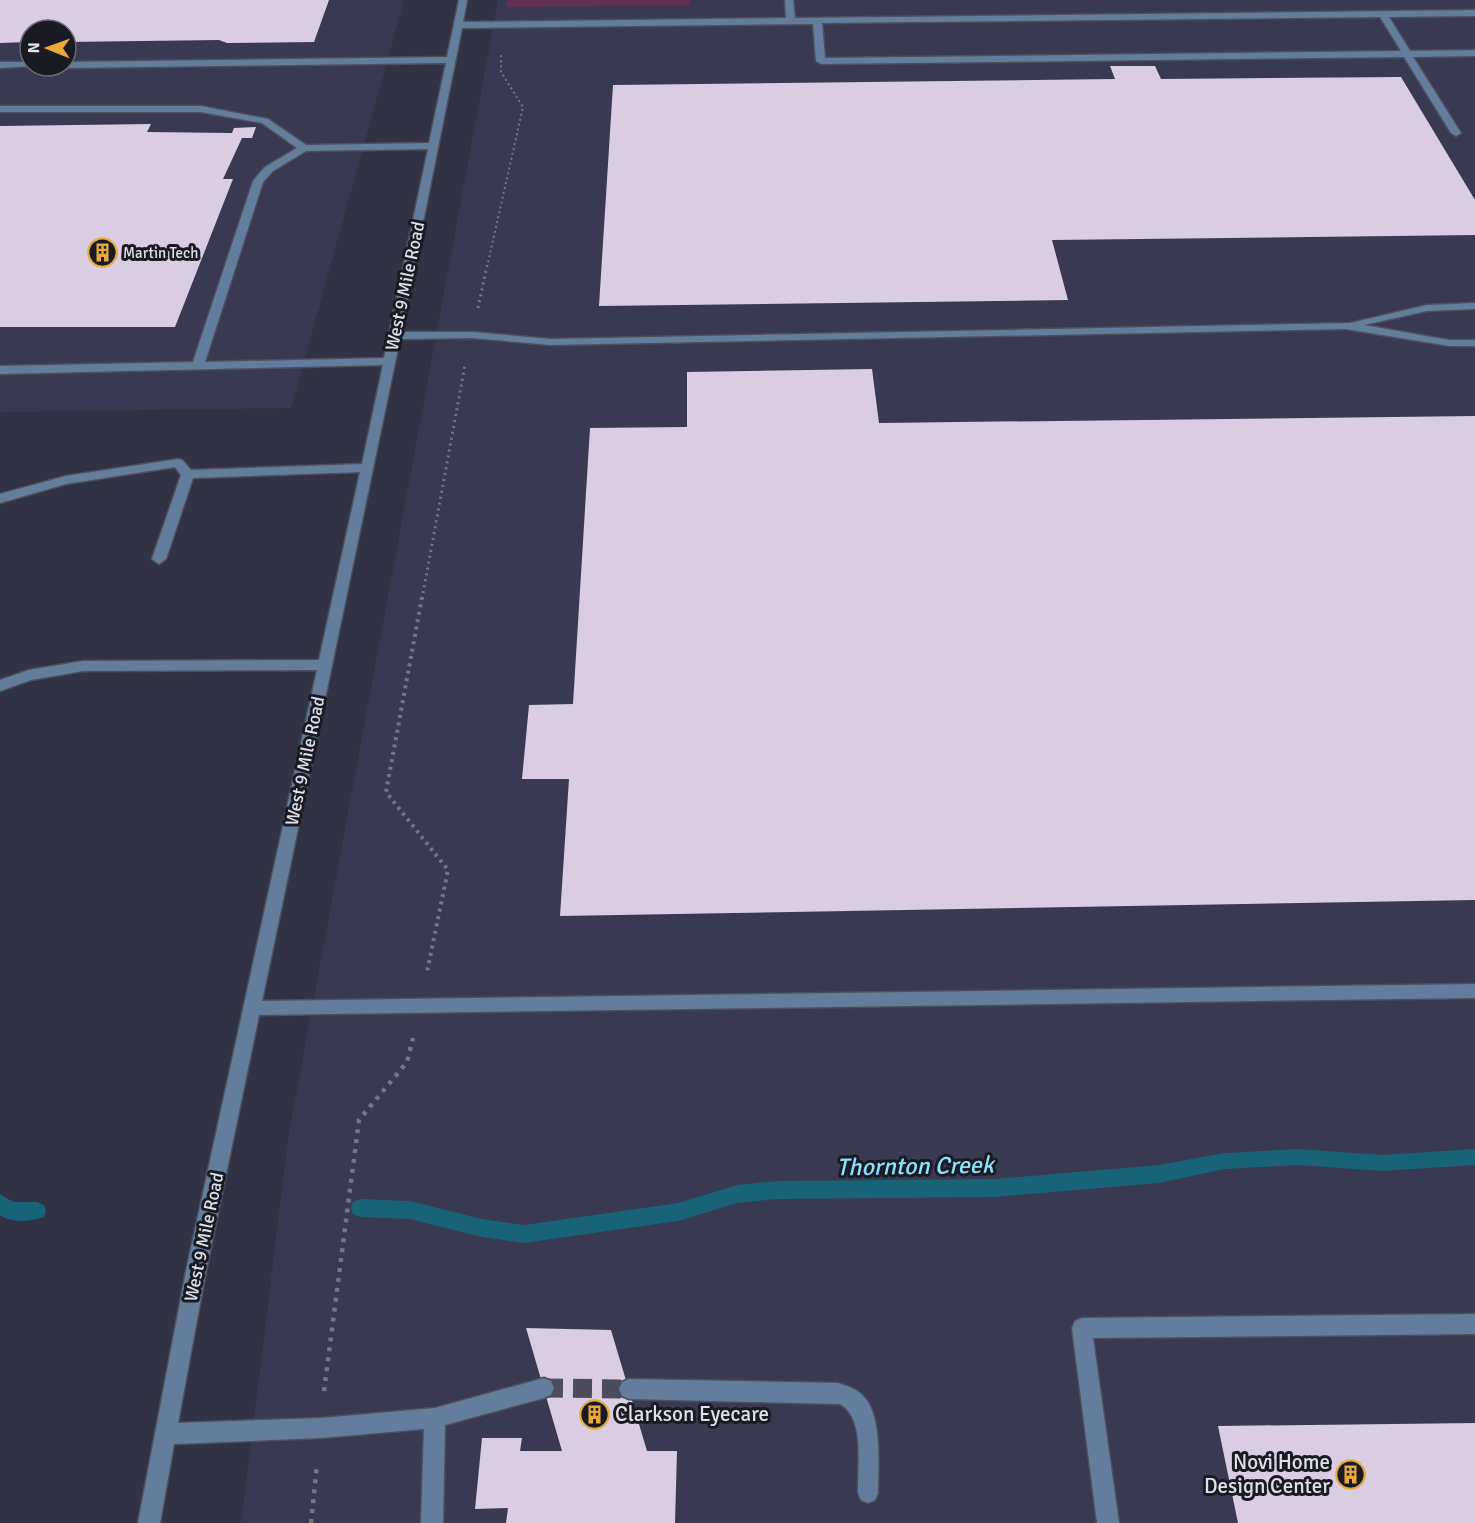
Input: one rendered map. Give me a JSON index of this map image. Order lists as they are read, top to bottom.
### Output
{
  "streets": {
    "street": ["West 9 Mile Road"]
  },
  "water": ["Thornton Creek"],
  "places": {
    "building": ["Martin Tech", "Clarkson Eyecare", "Novi Home Design Center"]
  },
  "north": "left"
}
